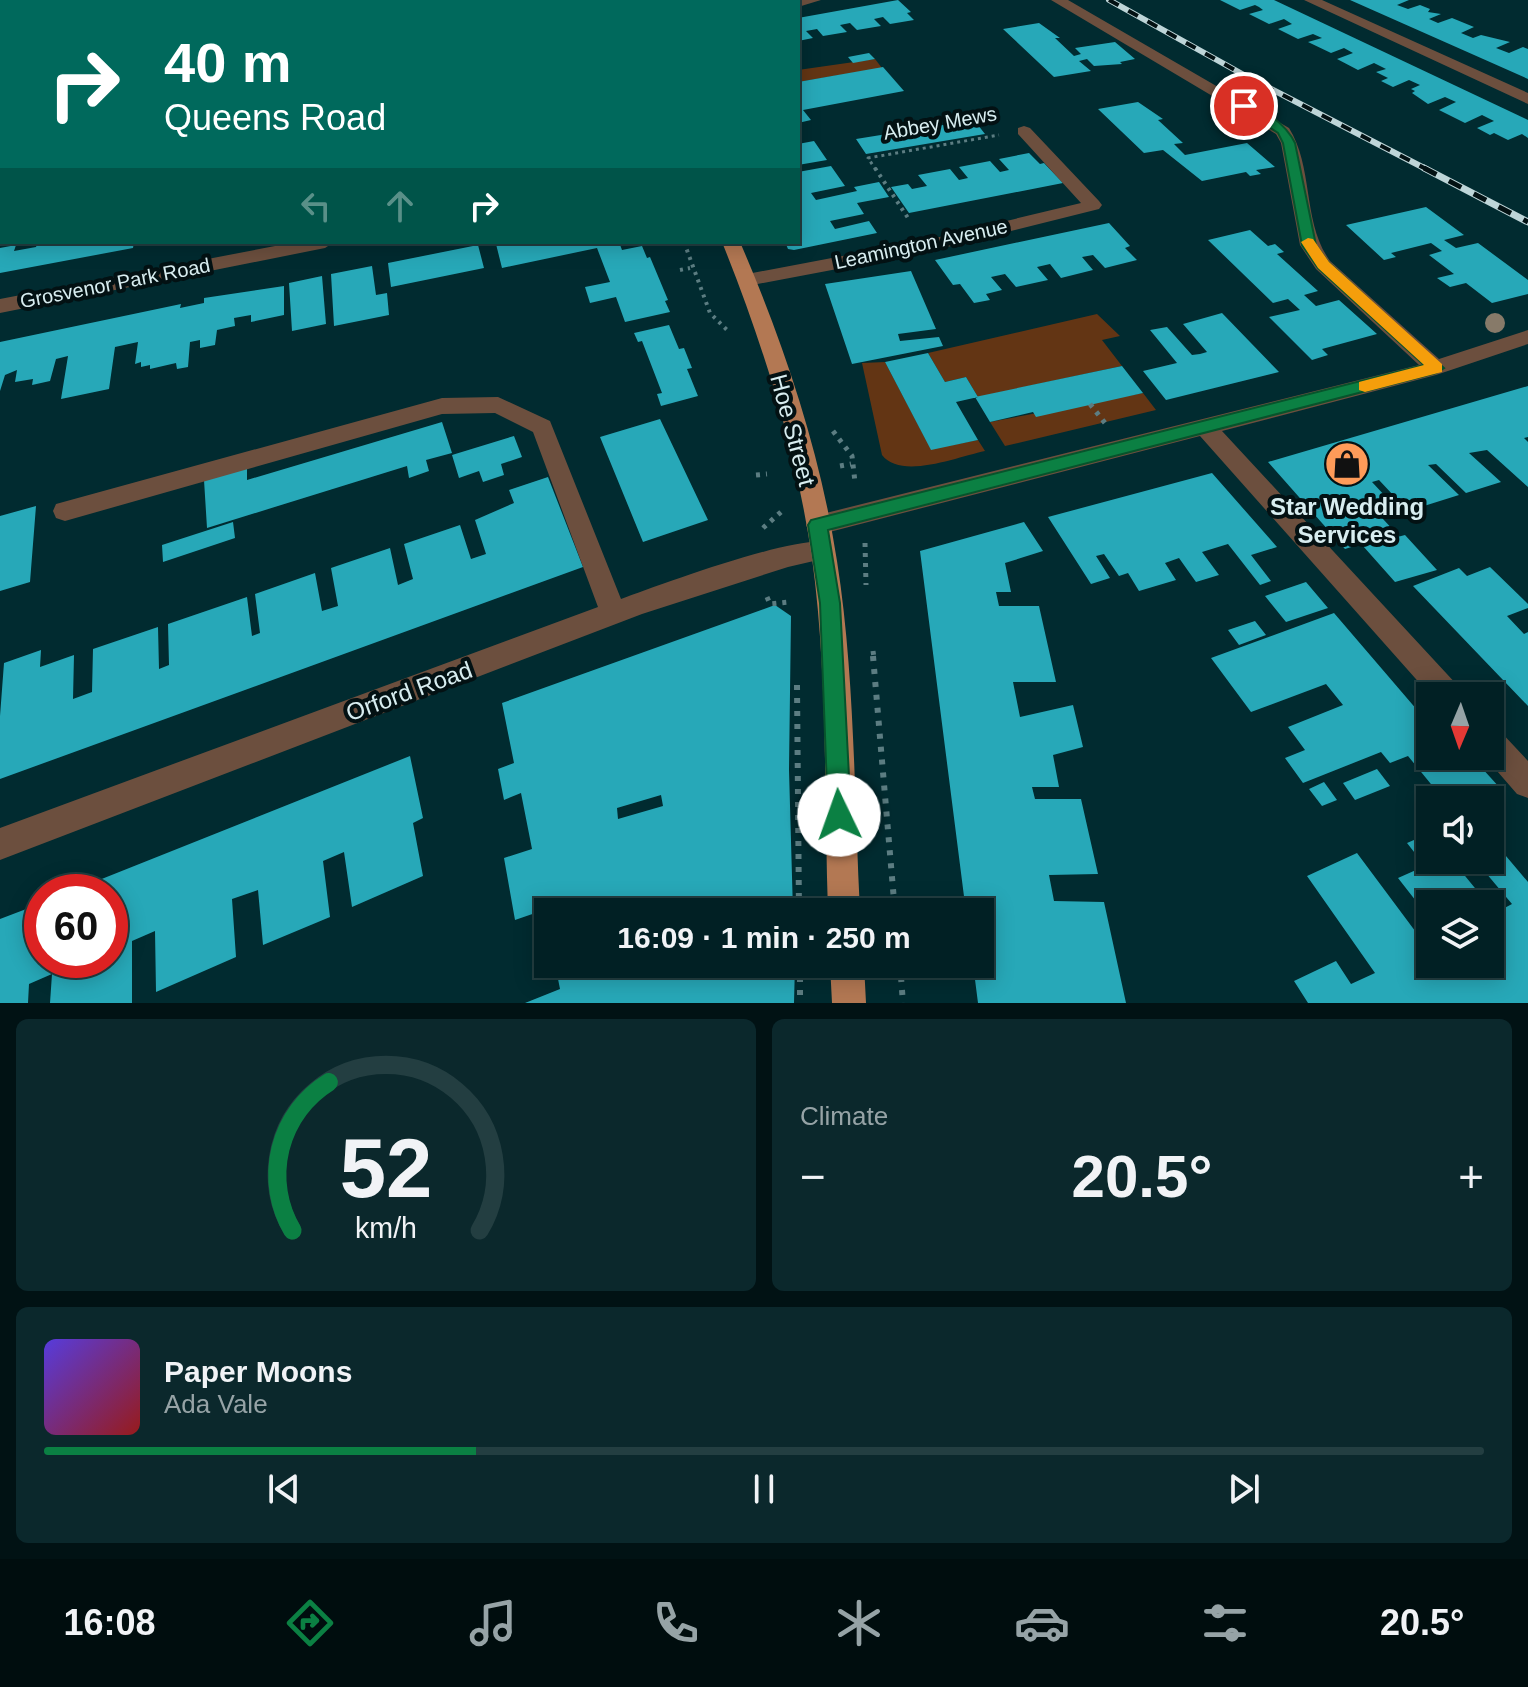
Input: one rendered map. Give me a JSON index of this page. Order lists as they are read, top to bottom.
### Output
{
  "streets": {
    "main road": ["Hoe Street"],
    "street": [
      "Abbey Mews",
      "Leamington Avenue",
      "Grosvenor Park Road",
      "Orford Road"
    ]
  },
  "crossings": [
    ["Abbey Mews", "Leamington Avenue"],
    ["Leamington Avenue", "Hoe Street"],
    ["Hoe Street", "Orford Road"]
  ],
  "places": {
    "shop": ["Star Wedding Services"]
  },
  "north": "bottom",
  "page": {
    "turn": ["40 m", "Queens Road"],
    "limit": "60",
    "trip": "16:09 · 1 min · 250 m",
    "tile": "Climate",
    "heat": ["−", "20.5°", "+"],
    "song": ["Paper Moons", "Ada Vale"],
    "tabs": ["16:08", "20.5°"],
    "gauge": ["52", "km/h"]
  }
}
